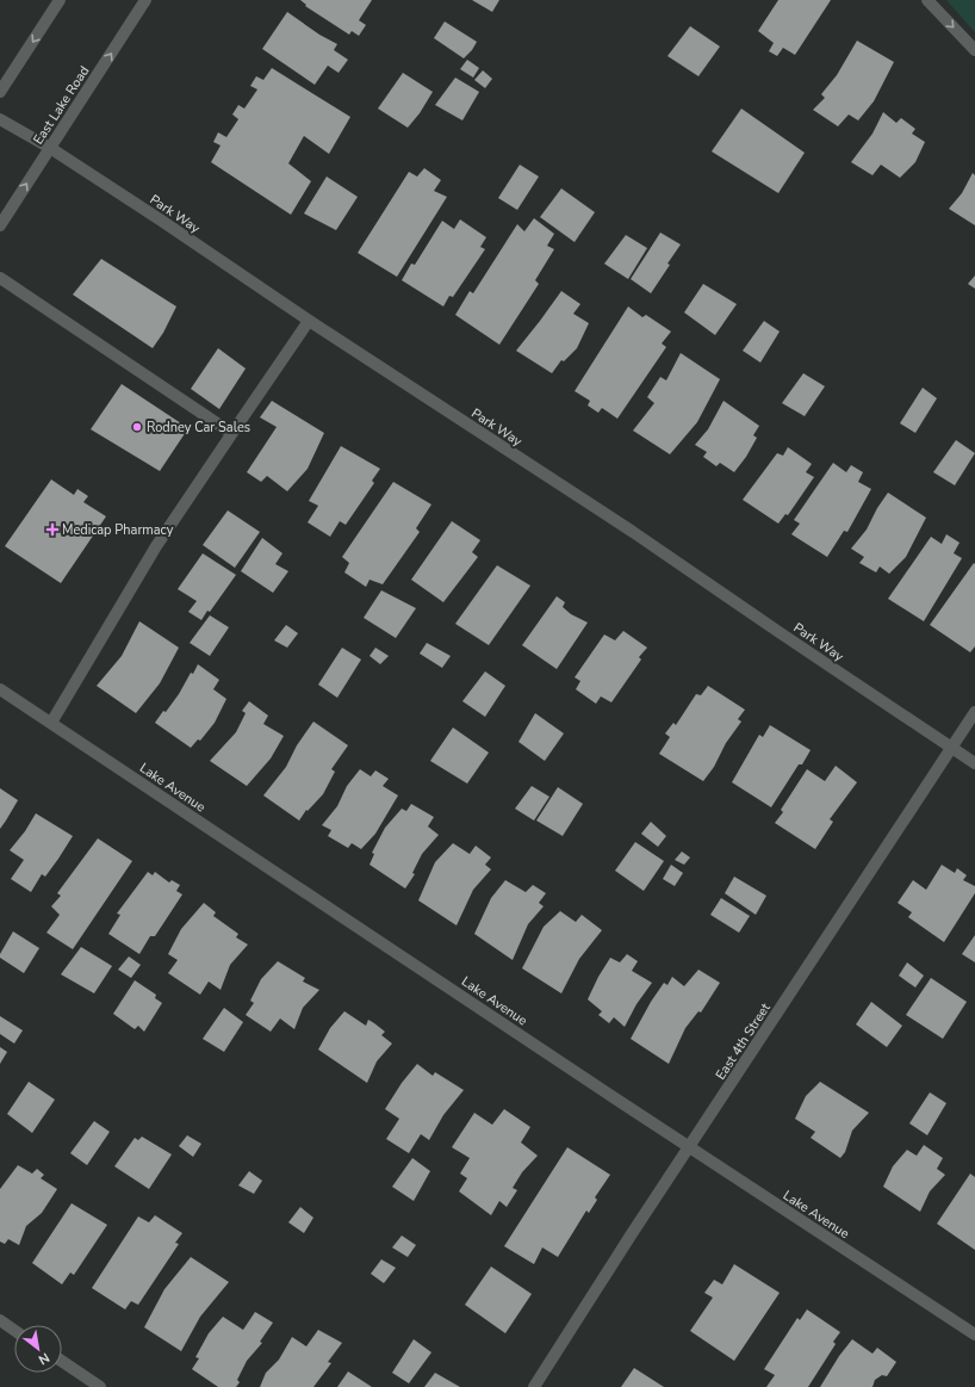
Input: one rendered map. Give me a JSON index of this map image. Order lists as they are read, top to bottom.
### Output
{
  "streets": {
    "street": [
      "East Lake Road",
      "Park Way",
      "Lake Avenue",
      "East 4th Street"
    ]
  },
  "crossings": [
    ["East Lake Road", "Park Way"],
    ["Park Way", "East 4th Street"],
    ["Lake Avenue", "East 4th Street"]
  ],
  "places": {
    "other": ["Rodney Car Sales"],
    "health": ["Medicap Pharmacy"]
  },
  "north": "bottom right"
}
